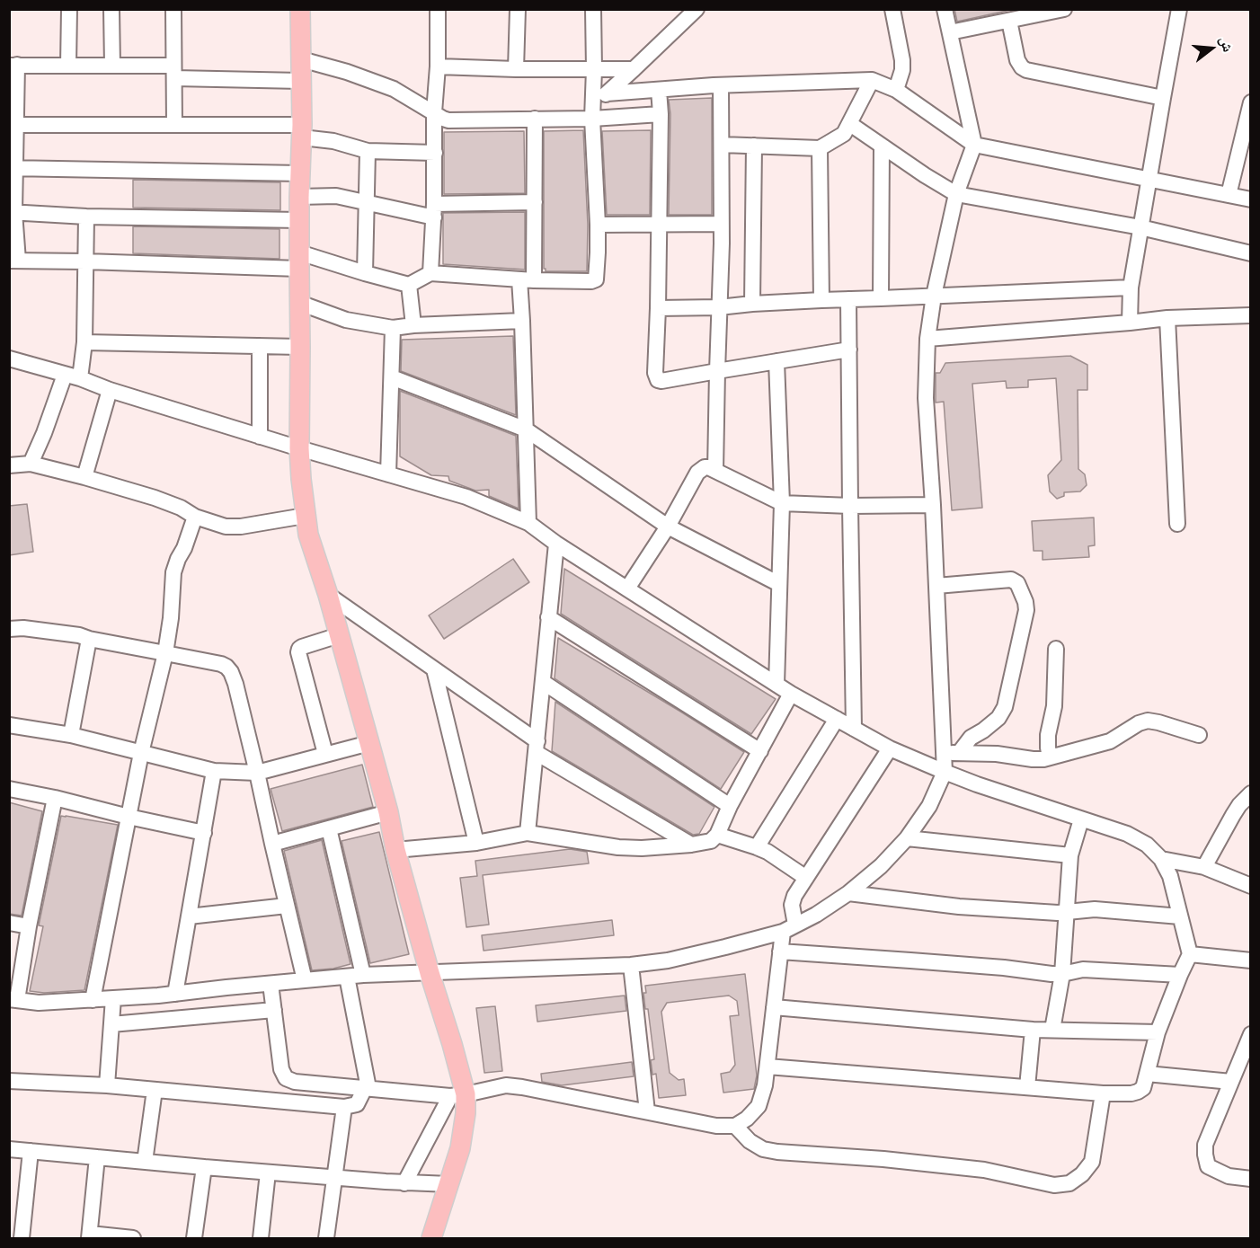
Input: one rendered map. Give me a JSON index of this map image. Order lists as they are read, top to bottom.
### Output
{
  "north": "right"
}
